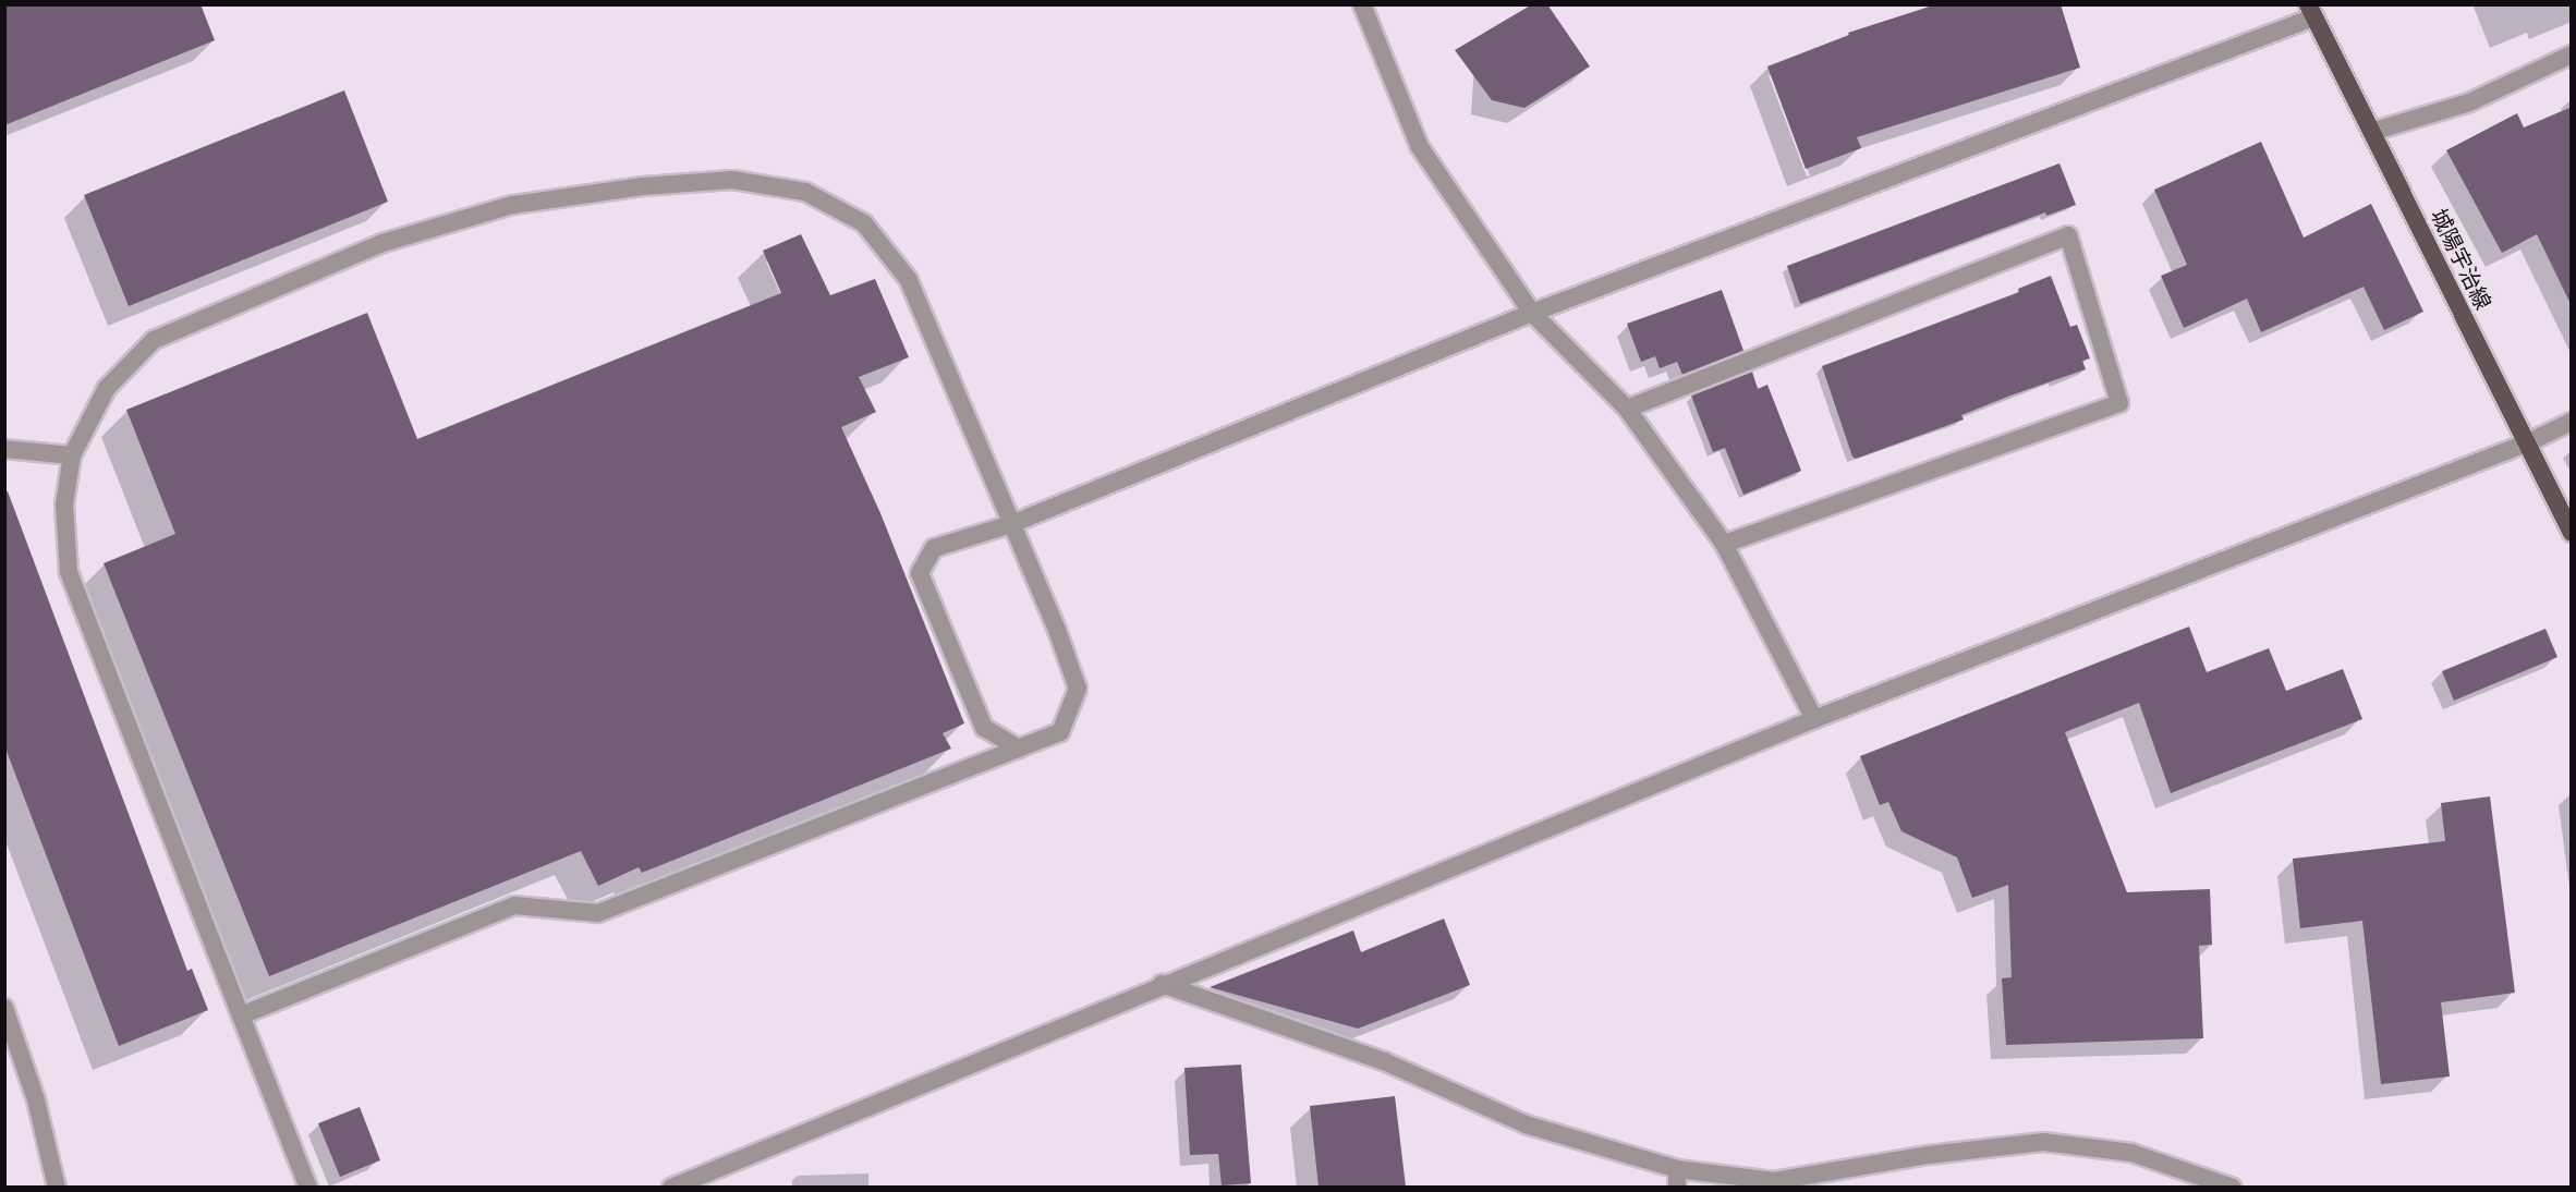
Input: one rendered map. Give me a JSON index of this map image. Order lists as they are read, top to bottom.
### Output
{
  "streets": {
    "main road": ["城陽宇治線"]
  }
}
